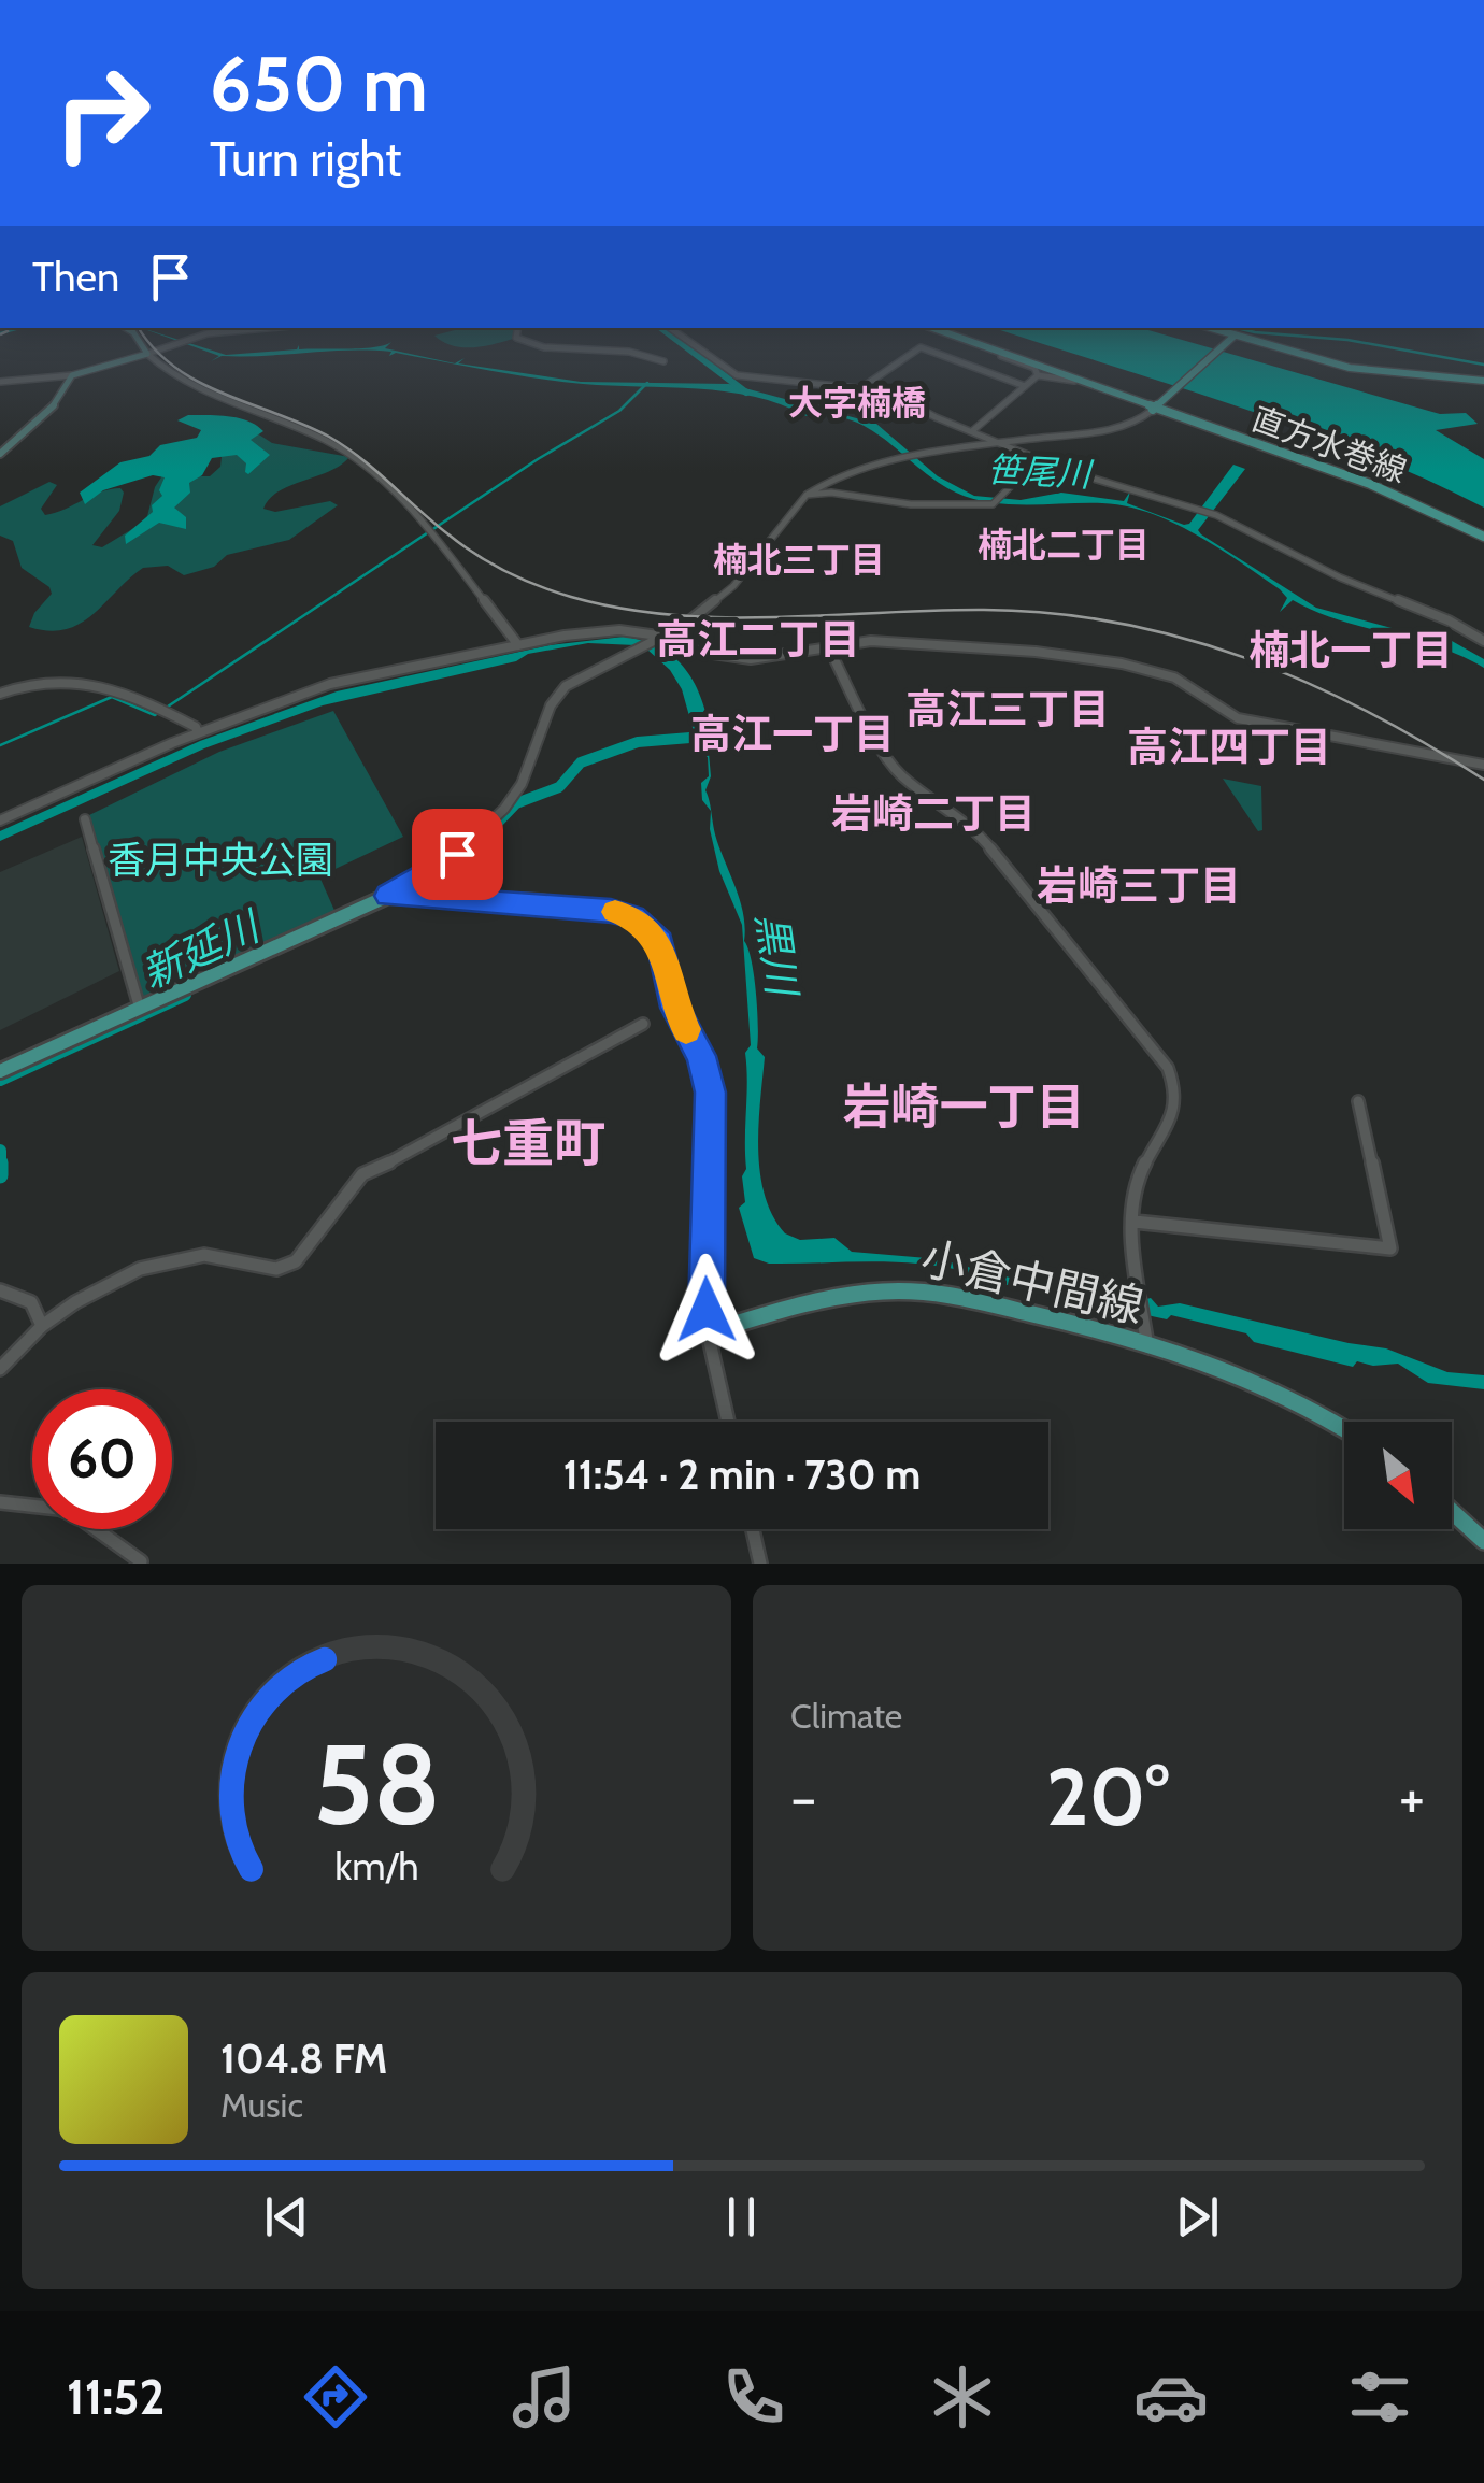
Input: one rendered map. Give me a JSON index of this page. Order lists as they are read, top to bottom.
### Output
{
  "streets": {
    "main road": ["直方水巻線", "小倉中間線"]
  },
  "districts": [
    "大字楠橋",
    "楠北二丁目",
    "楠北三丁目",
    "高江二丁目",
    "楠北一丁目",
    "高江三丁目",
    "高江一丁目",
    "高江四丁目",
    "岩崎二丁目",
    "岩崎三丁目",
    "岩崎一丁目",
    "七重町"
  ],
  "water": ["笹尾川", "新延川", "黒川"],
  "parks": ["香月中央公園"],
  "north": "bottom right",
  "page": {
    "turn": ["650 m", "Turn right"],
    "then": "Then",
    "limit": "60",
    "trip": "11:54 · 2 min · 730 m",
    "tile": "Climate",
    "heat": ["−", "20°", "+"],
    "song": ["104.8 FM", "Music"],
    "tabs": "11:52",
    "gauge": ["58", "km/h"]
  }
}
